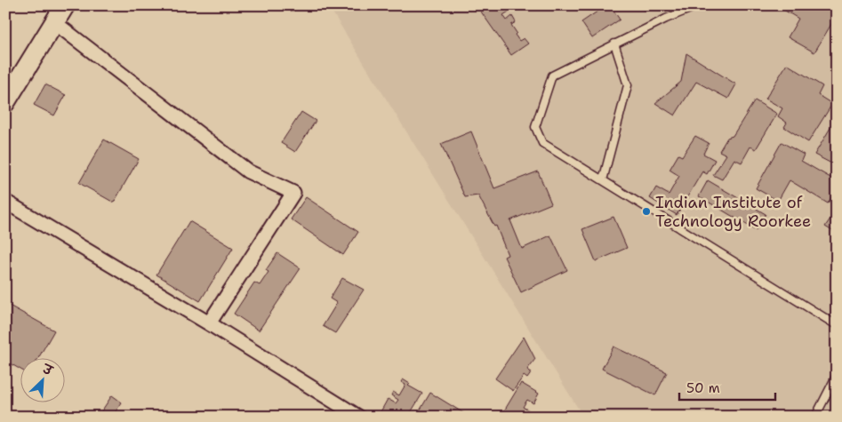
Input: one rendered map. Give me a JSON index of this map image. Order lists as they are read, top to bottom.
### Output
{
  "places": ["Indian Institute of Technology Roorkee"],
  "scale_bar": "50 m",
  "north": "top right"
}
